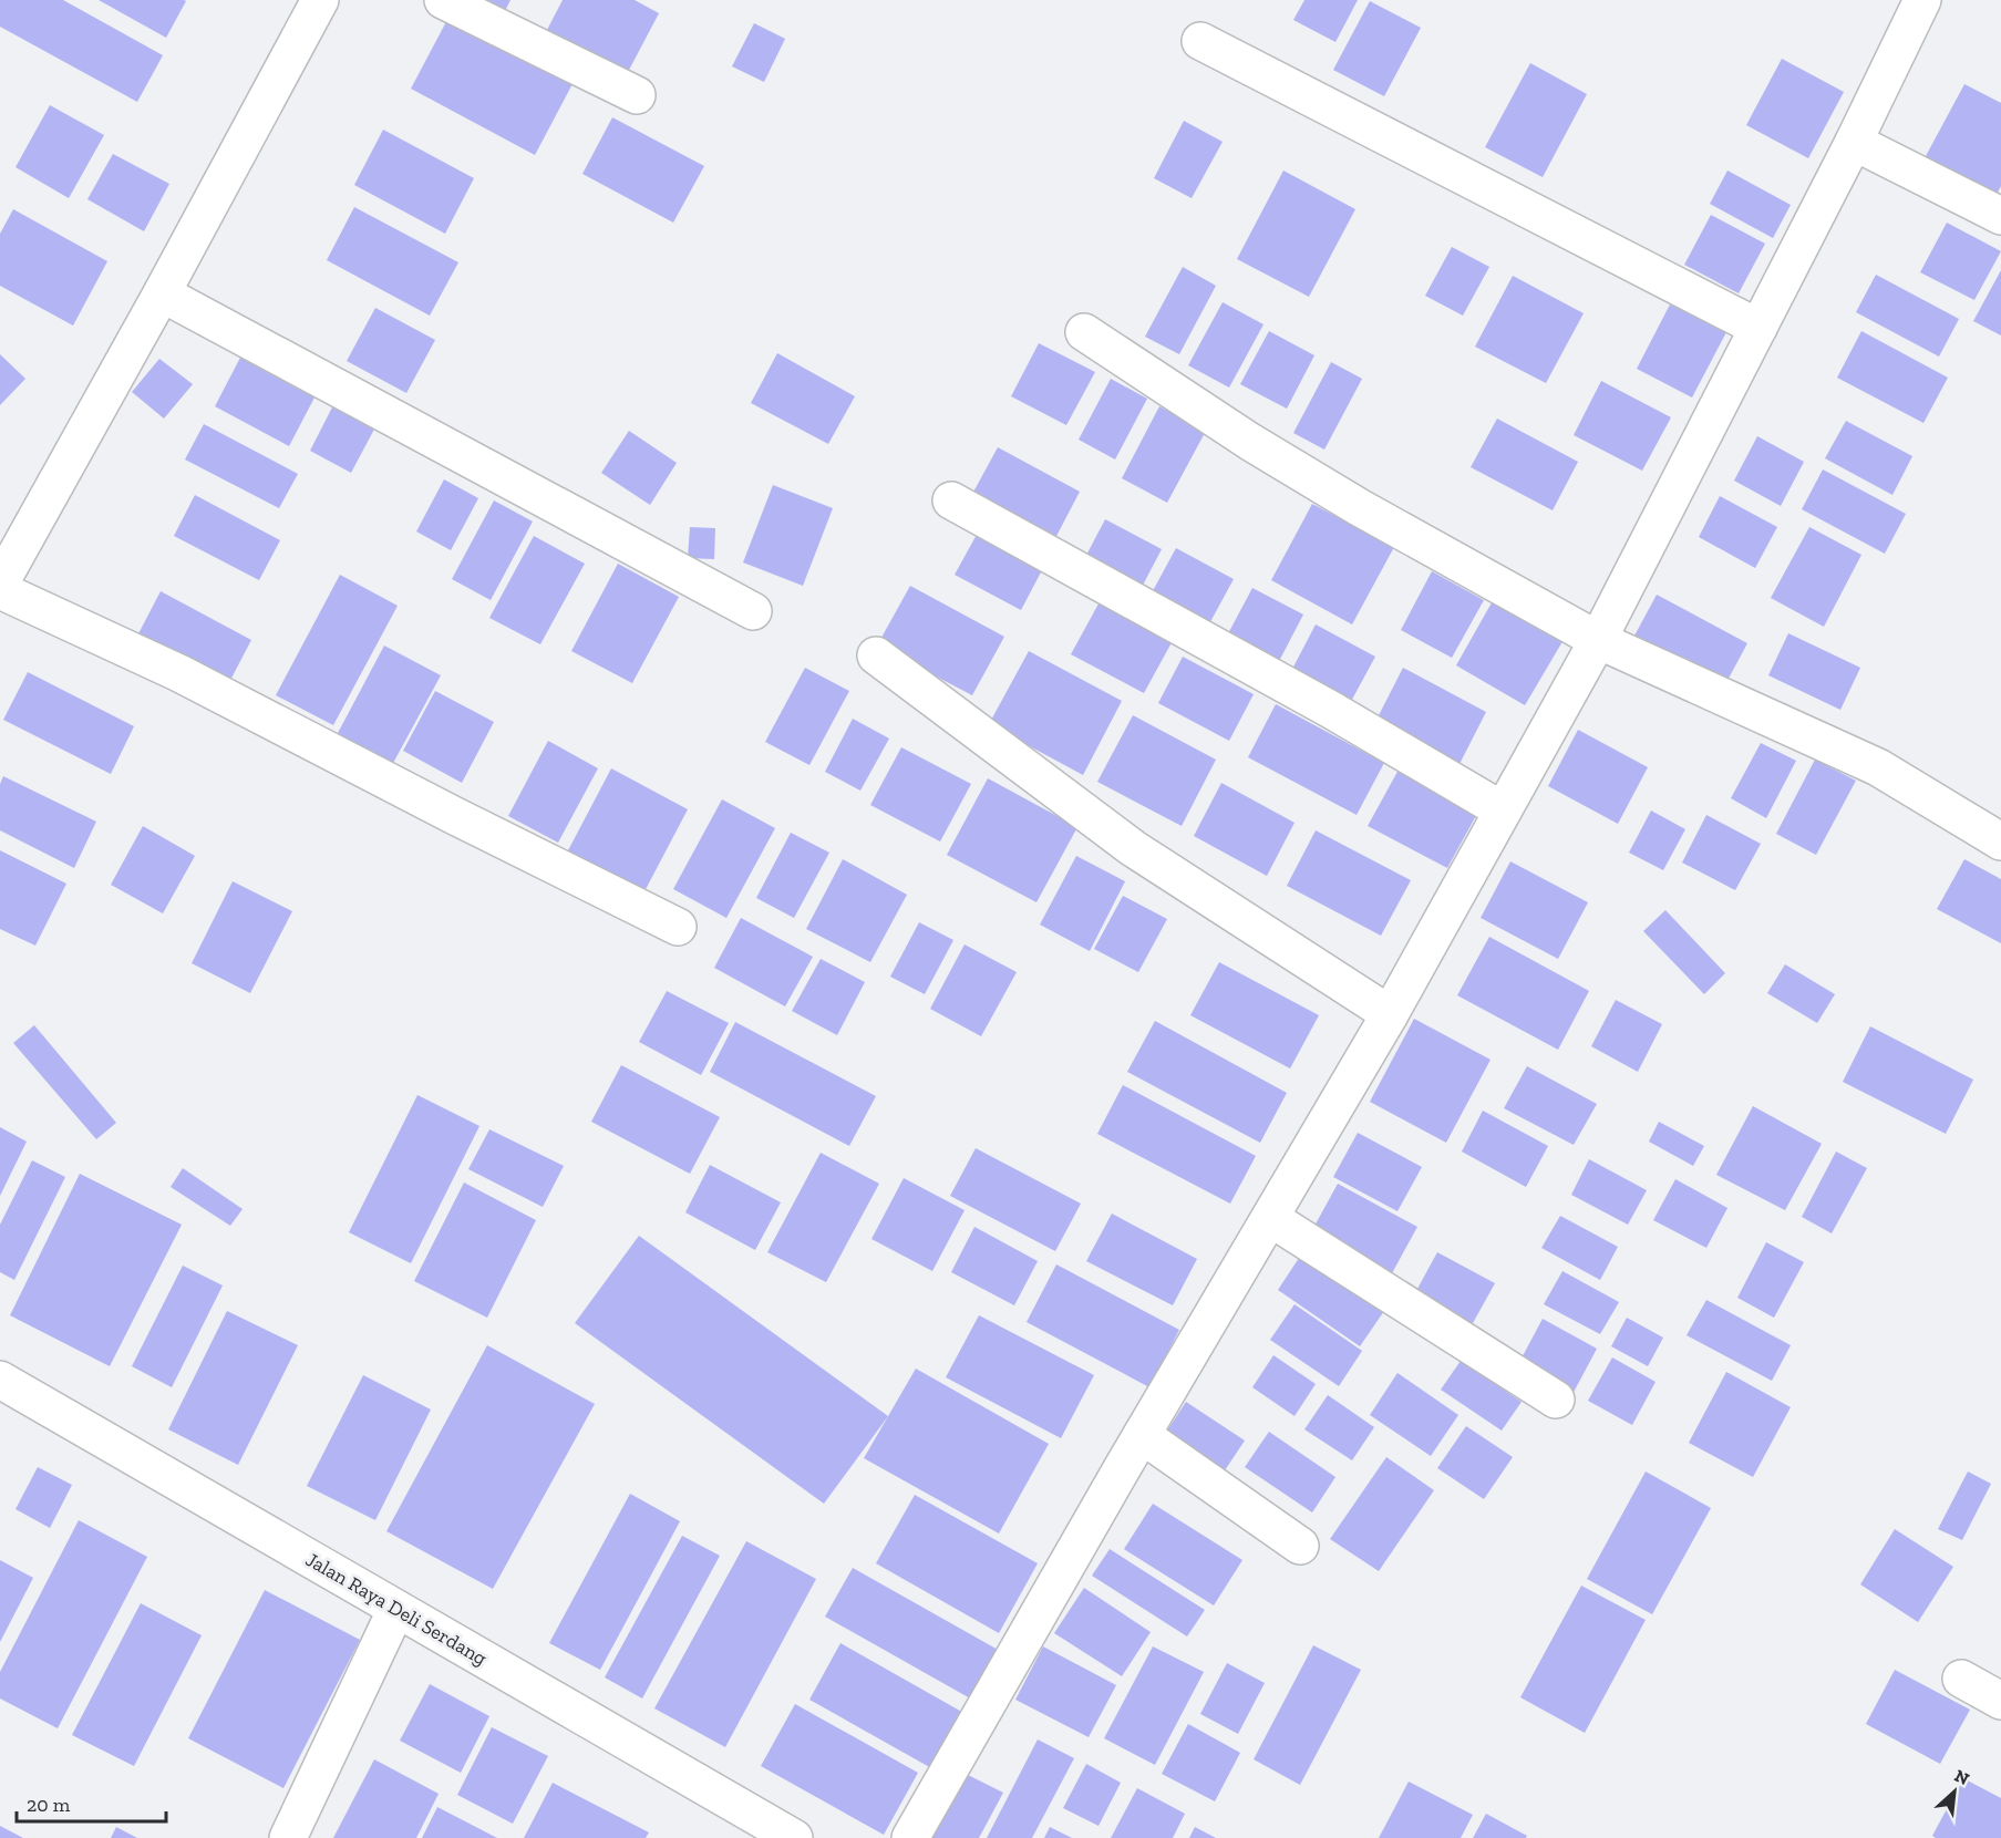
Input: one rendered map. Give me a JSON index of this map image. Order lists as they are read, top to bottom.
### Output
{
  "streets": {
    "street": ["Jalan Raya Deli Serdang"]
  },
  "scale_bar": "20 m",
  "north": "top right"
}
